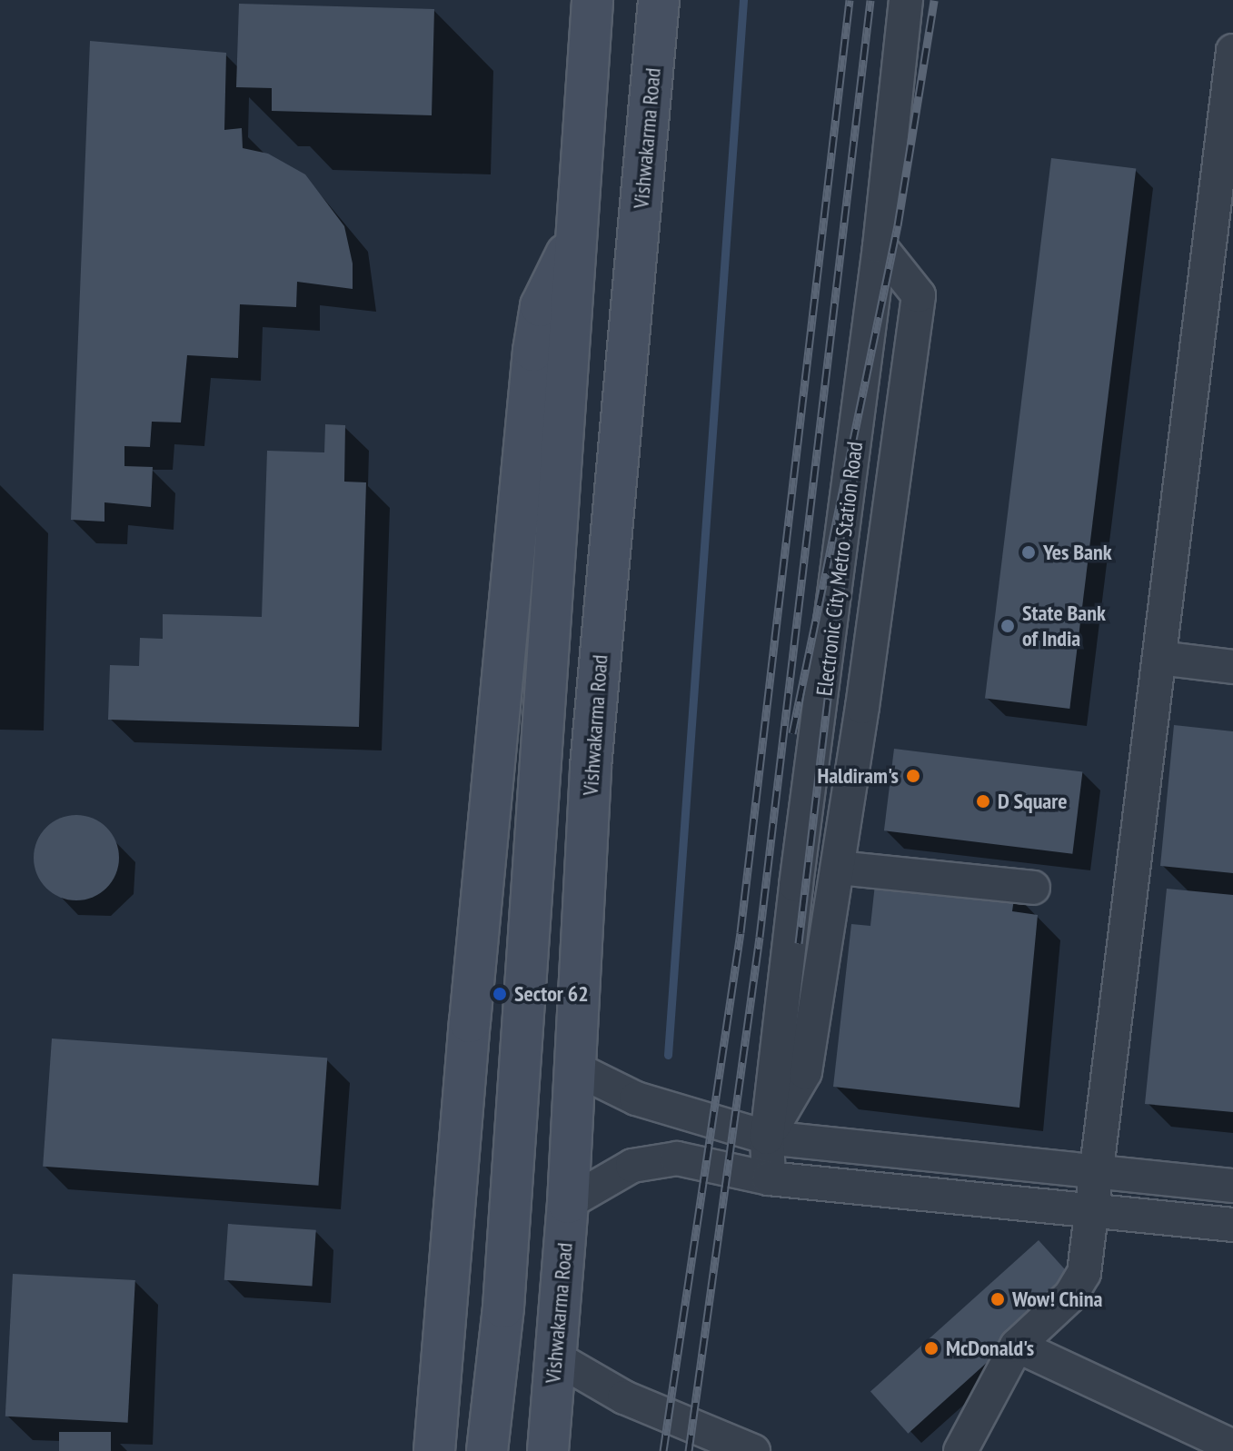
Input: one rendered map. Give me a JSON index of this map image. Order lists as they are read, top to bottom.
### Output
{
  "streets": {
    "main road": ["Vishwakarma Road"],
    "street": ["Electronic City Metro Station Road"]
  },
  "places": [
    "Yes Bank",
    "State Bank of India",
    "Haldiram's",
    "D Square",
    "Sector 62",
    "Wow! China",
    "McDonald's"
  ]
}
